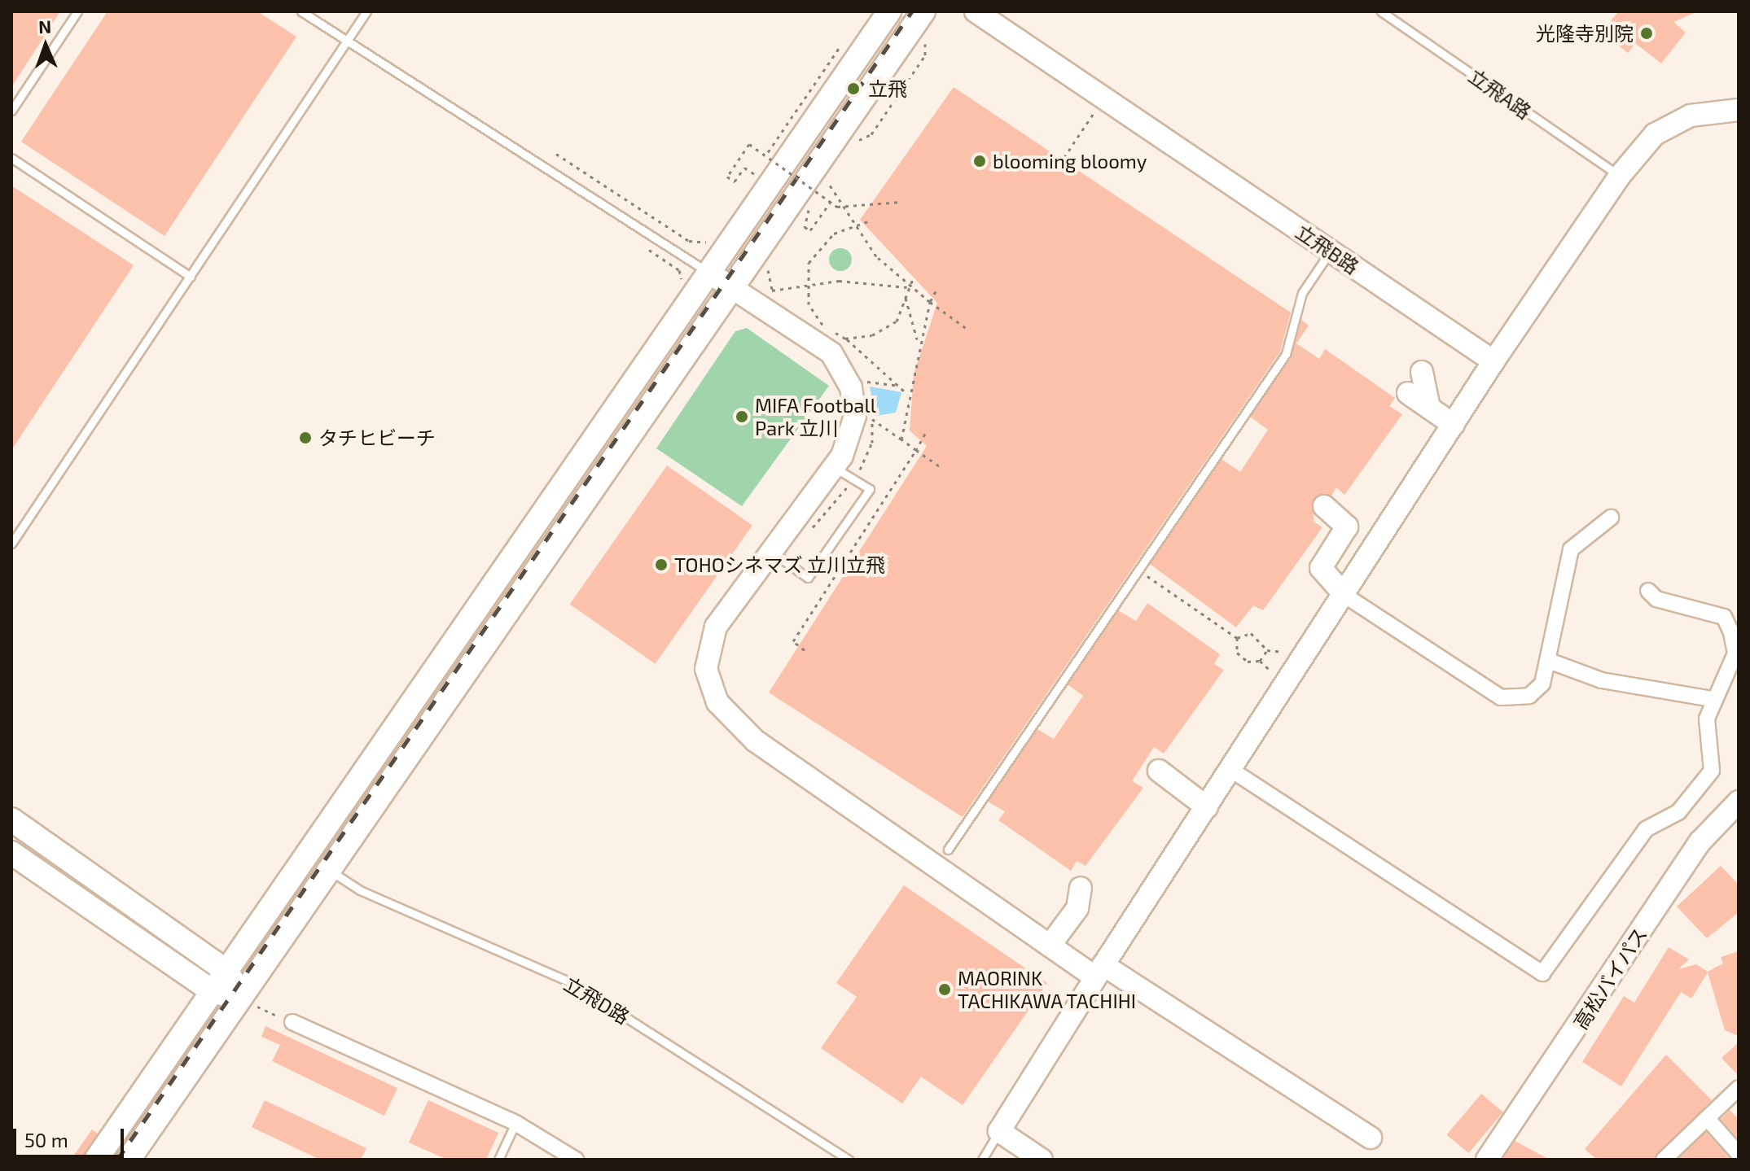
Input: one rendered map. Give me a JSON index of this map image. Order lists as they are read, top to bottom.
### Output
{
  "streets": {
    "street": ["立飛B路", "高松バイパス"],
    "lane": ["立飛A路", "立飛D路"]
  },
  "places": [
    "光隆寺別院",
    "立飛",
    "blooming bloomy",
    "MIFA Football Park 立川",
    "タチヒビーチ",
    "TOHOシネマズ 立川立飛",
    "MAORINK TACHIKAWA TACHIHI"
  ],
  "scale_bar": "50 m",
  "north": "top"
}
